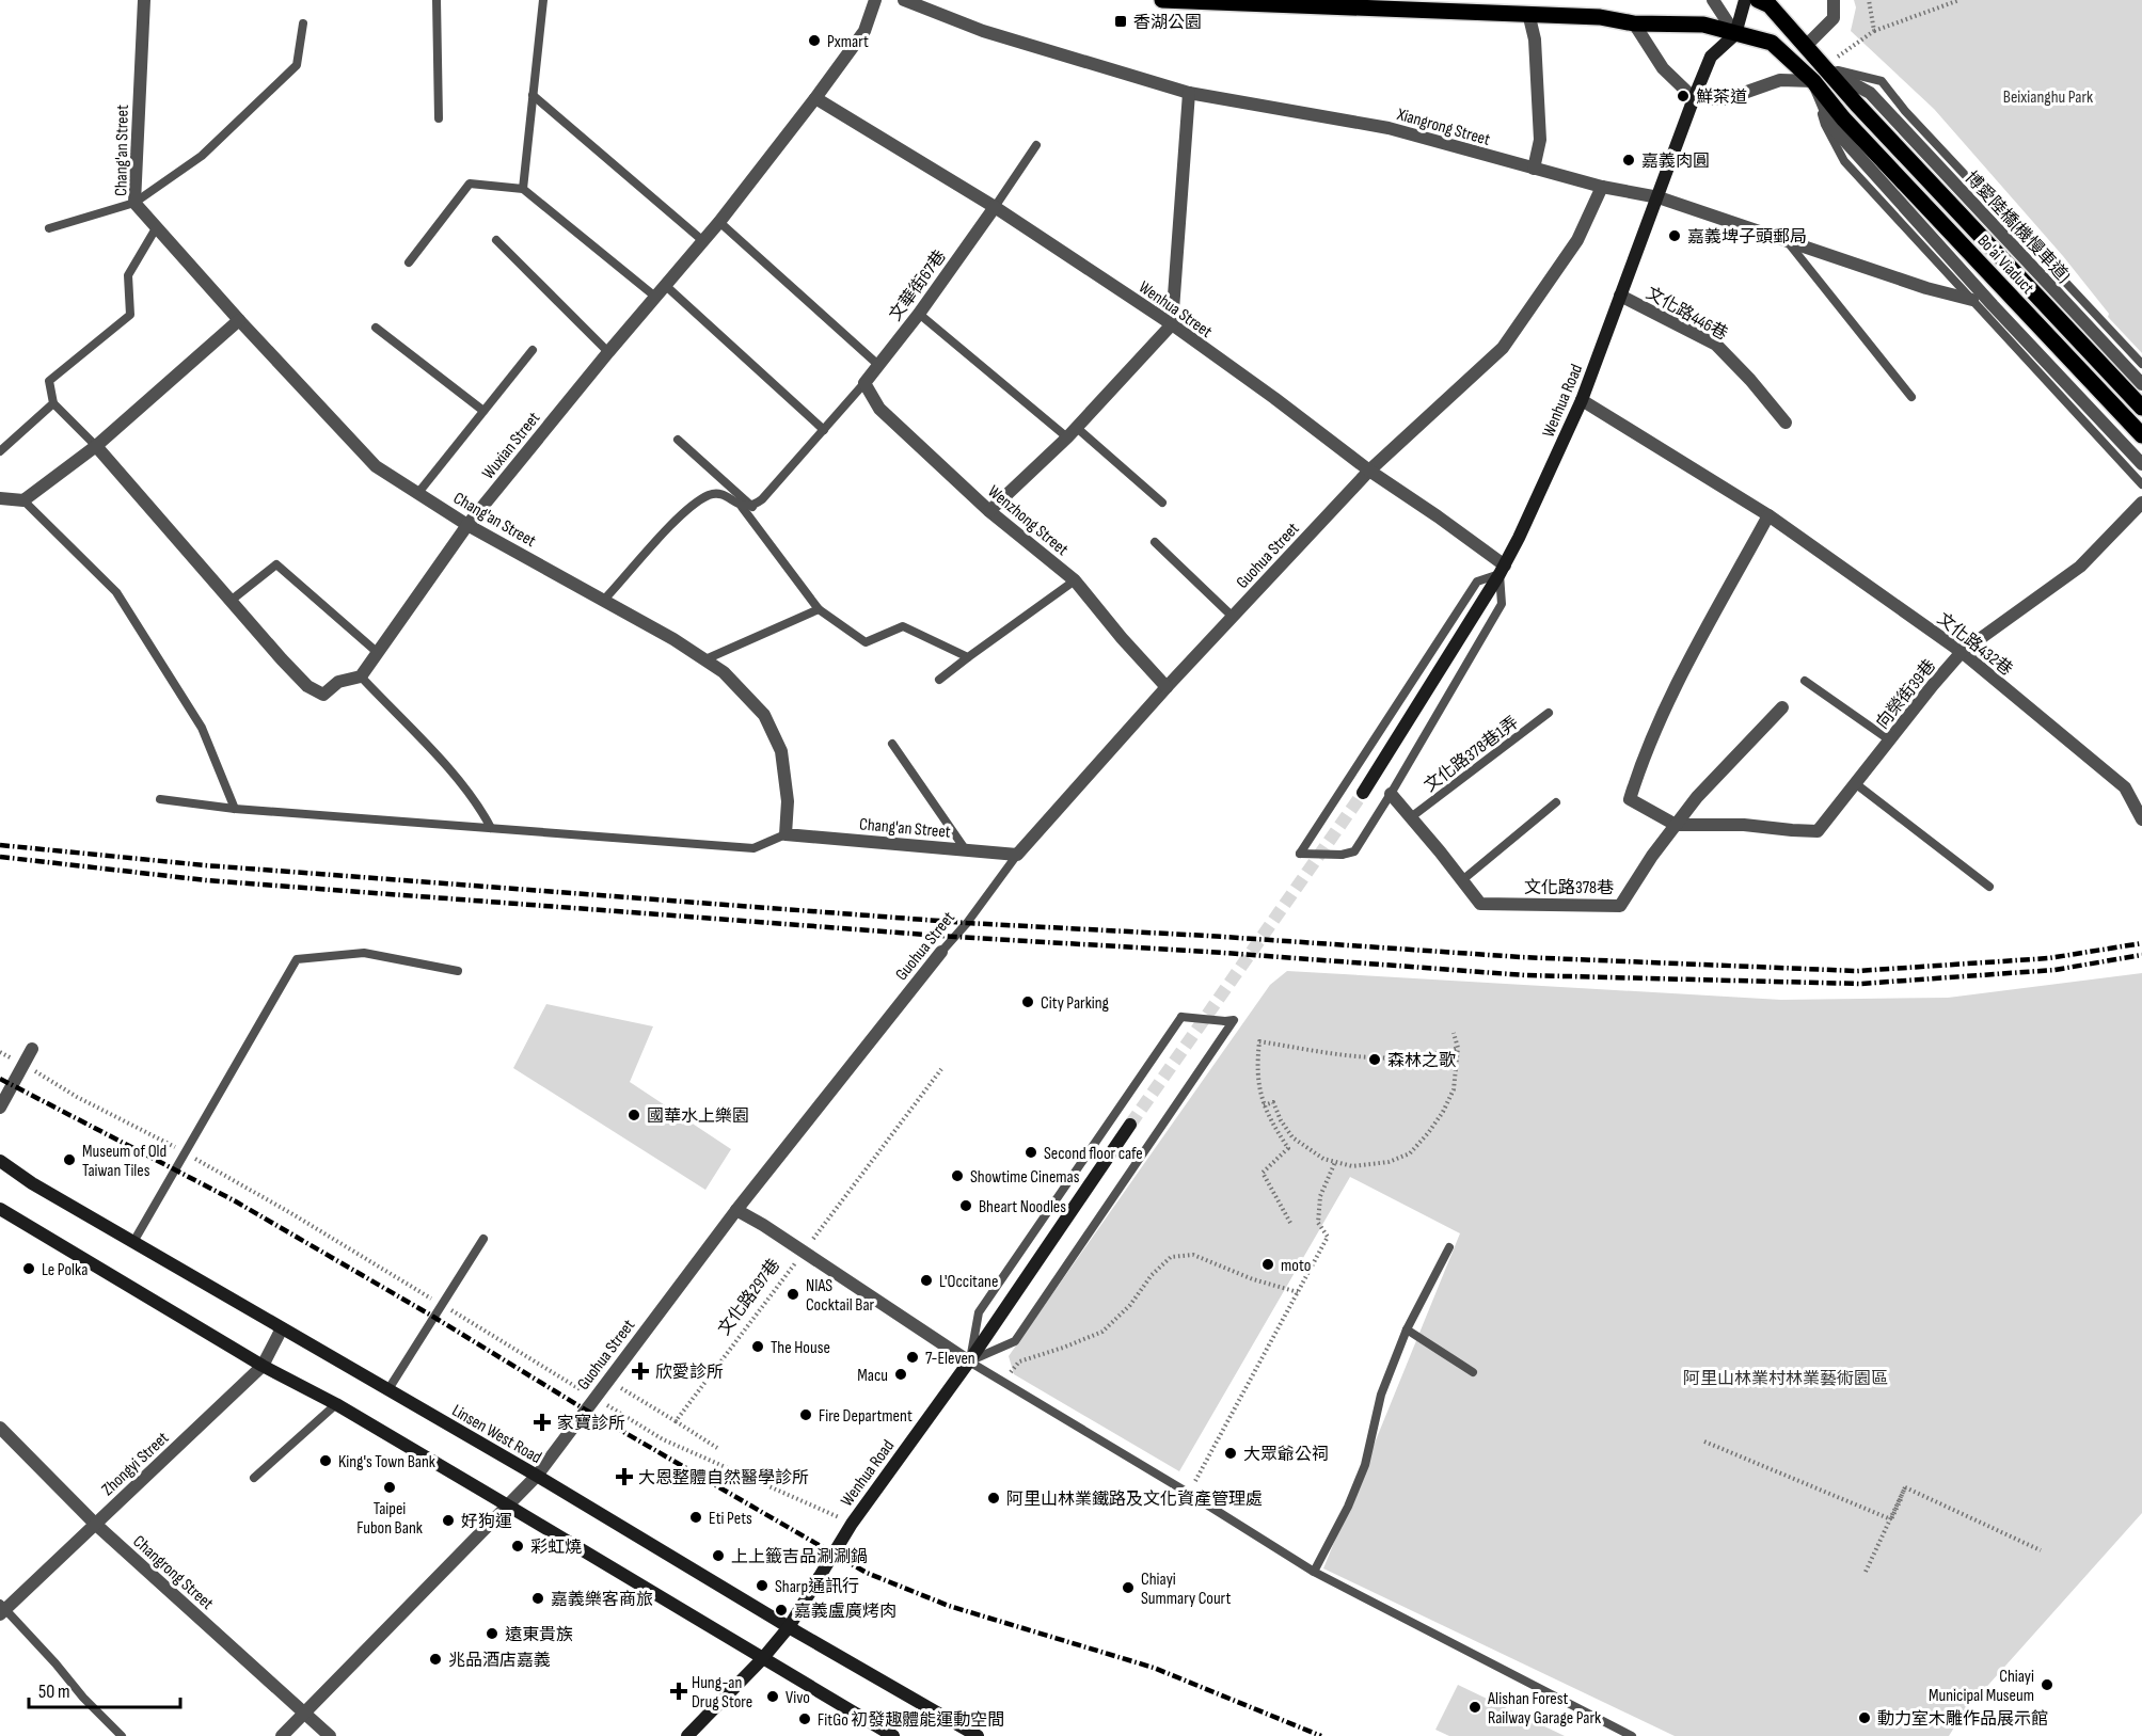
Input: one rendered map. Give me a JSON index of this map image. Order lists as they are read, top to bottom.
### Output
{
  "streets": {
    "main road": ["Bo'ai Viaduct", "Wenhua Road", "Linsen West Road"],
    "street": [
      "Xiangrong Street",
      "Chang'an Street",
      "博愛陸橋(機慢車道)",
      "文華街67巷",
      "Wenhua Street",
      "文化路446巷",
      "Wuxian Street",
      "Wenzhong Street",
      "Guohua Street",
      "文化路432巷",
      "向榮街39巷",
      "文化路378巷",
      "文化路297巷",
      "Zhongyi Street",
      "Changrong Street"
    ],
    "lane": ["文化路378巷1弄"]
  },
  "crossings": [
    ["Xiangrong Street", "Wenhua Road"],
    ["Xiangrong Street", "Guohua Street"],
    ["Chang'an Street", "Wuxian Street"],
    ["Chang'an Street", "Guohua Street"],
    ["博愛陸橋(機慢車道)", "Bo'ai Viaduct"],
    ["Bo'ai Viaduct", "Wenhua Road"],
    ["文華街67巷", "Wenhua Street"],
    ["文華街67巷", "Wenzhong Street"],
    ["Wenhua Street", "Wenhua Road"],
    ["Wenhua Street", "Wuxian Street"],
    ["Wenhua Street", "Guohua Street"],
    ["文化路446巷", "Wenhua Road"],
    ["Wenhua Road", "文化路432巷"],
    ["Wenhua Road", "文化路297巷"],
    ["Wenhua Road", "Linsen West Road"],
    ["Wenzhong Street", "Guohua Street"],
    ["Guohua Street", "文化路297巷"],
    ["Guohua Street", "Linsen West Road"],
    ["Guohua Street", "Changrong Street"],
    ["文化路432巷", "向榮街39巷"],
    ["向榮街39巷", "文化路378巷"],
    ["文化路378巷1弄", "文化路378巷"],
    ["Linsen West Road", "Zhongyi Street"],
    ["Zhongyi Street", "Changrong Street"]
  ],
  "parks": ["Beixianghu Park", "阿里山林業村林業藝術園區"],
  "places": {
    "transit": ["香湖公園"],
    "other": [
      "Pxmart",
      "鮮茶道",
      "嘉義肉圓",
      "嘉義埤子頭郵局",
      "City Parking",
      "森林之歌",
      "國華水上樂園",
      "Second floor cafe",
      "Museum of Old Taiwan Tiles",
      "Showtime Cinemas",
      "Bheart Noodles",
      "moto",
      "Le Polka",
      "L'Occitane",
      "NIAS Cocktail Bar",
      "The House",
      "7-Eleven",
      "Macu",
      "Fire Department",
      "大眾爺公祠",
      "King's Town Bank",
      "Taipei Fubon Bank",
      "阿里山林業鐵路及文化資產管理處",
      "Eti Pets",
      "好狗運",
      "彩虹燒",
      "上上籤吉品涮涮鍋",
      "Sharp通訊行",
      "Chiayi Summary Court",
      "嘉義樂客商旅",
      "嘉義盧廣烤肉",
      "遠東貴族",
      "兆品酒店嘉義",
      "Chiayi Municipal Museum",
      "Vivo",
      "Alishan Forest Railway Garage Park",
      "動力室木雕作品展示館",
      "FitGo 初發趣體能運動空間"
    ],
    "health": [
      "欣愛診所",
      "家寶診所",
      "大恩整體自然醫學診所",
      "Hung-an Drug Store"
    ]
  },
  "scale_bar": "50 m"
}
